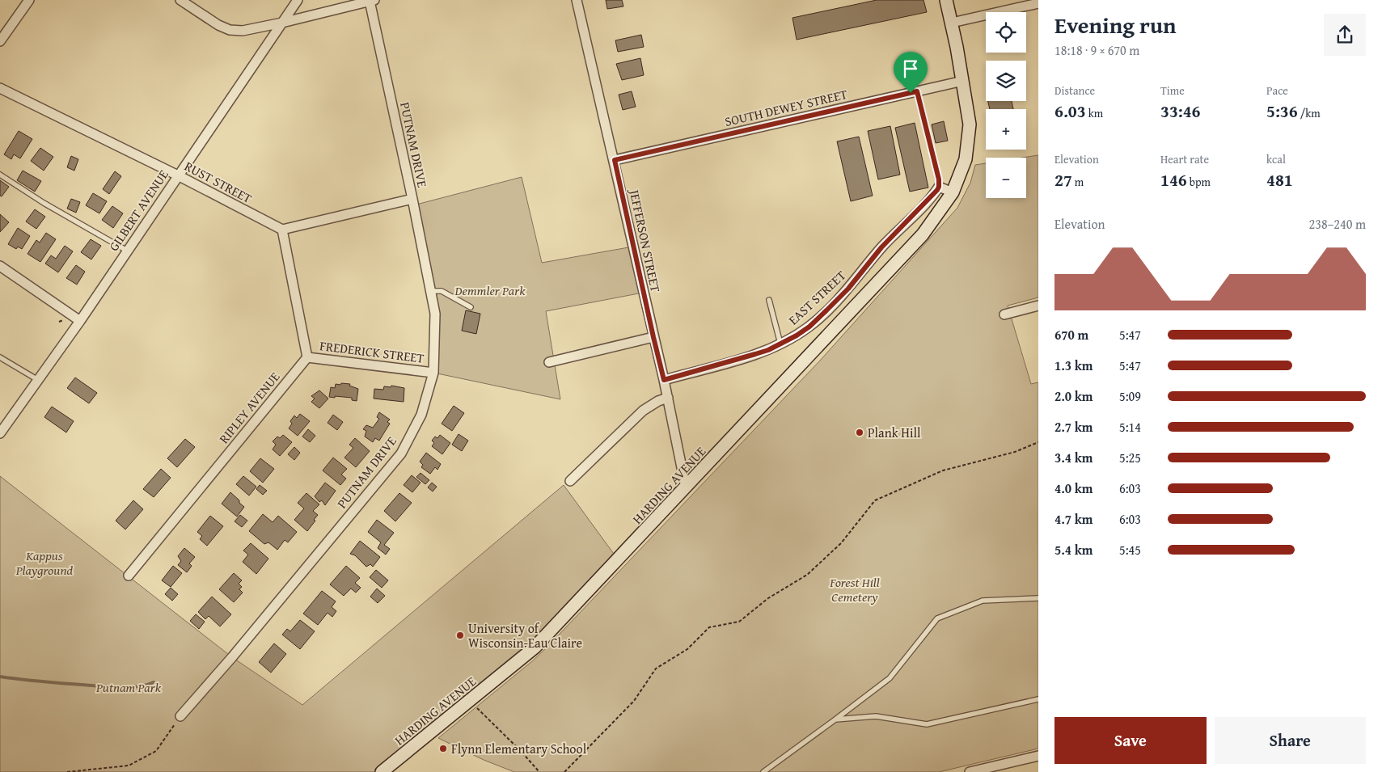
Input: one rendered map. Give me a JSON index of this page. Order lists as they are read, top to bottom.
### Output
{
  "streets": {
    "main road": ["HARDING AVENUE"],
    "street": [
      "SOUTH DEWEY STREET",
      "PUTNAM DRIVE",
      "RUST STREET",
      "GILBERT AVENUE",
      "JEFFERSON STREET",
      "EAST STREET",
      "FREDERICK STREET",
      "RIPLEY AVENUE"
    ]
  },
  "crossings": [
    ["SOUTH DEWEY STREET", "JEFFERSON STREET"],
    ["SOUTH DEWEY STREET", "HARDING AVENUE"],
    ["PUTNAM DRIVE", "FREDERICK STREET"],
    ["RUST STREET", "GILBERT AVENUE"],
    ["JEFFERSON STREET", "EAST STREET"],
    ["JEFFERSON STREET", "HARDING AVENUE"],
    ["FREDERICK STREET", "RIPLEY AVENUE"]
  ],
  "parks": [
    "Demmler Park",
    "Kappus Playground",
    "Forest Hill Cemetery",
    "Putnam Park"
  ],
  "places": ["Plank Hill", "University of Wisconsin-Eau Claire", "Flynn Elementary School"],
  "page": {
    "heading": ["Evening run", "18:18 · 9 × 670 m"],
    "map_buttons": ["+", "−"],
    "stats": [
      ["Distance", "6.03 km"],
      ["Time", "33:46"],
      ["Pace", "5:36 /km"],
      ["Elevation", "27 m"],
      ["Heart rate", "146 bpm"],
      ["kcal", "481"]
    ],
    "chart": ["Elevation", "238–240 m"],
    "list": [
      {
        "name": "670 m",
        "note": "5:47"
      },
      {
        "name": "1.3 km",
        "note": "5:47"
      },
      {
        "name": "2.0 km",
        "note": "5:09"
      },
      {
        "name": "2.7 km",
        "note": "5:14"
      },
      {
        "name": "3.4 km",
        "note": "5:25"
      },
      {
        "name": "4.0 km",
        "note": "6:03"
      },
      {
        "name": "4.7 km",
        "note": "6:03"
      },
      {
        "name": "5.4 km",
        "note": "5:45"
      }
    ],
    "buttons": ["Save", "Share"]
  }
}
